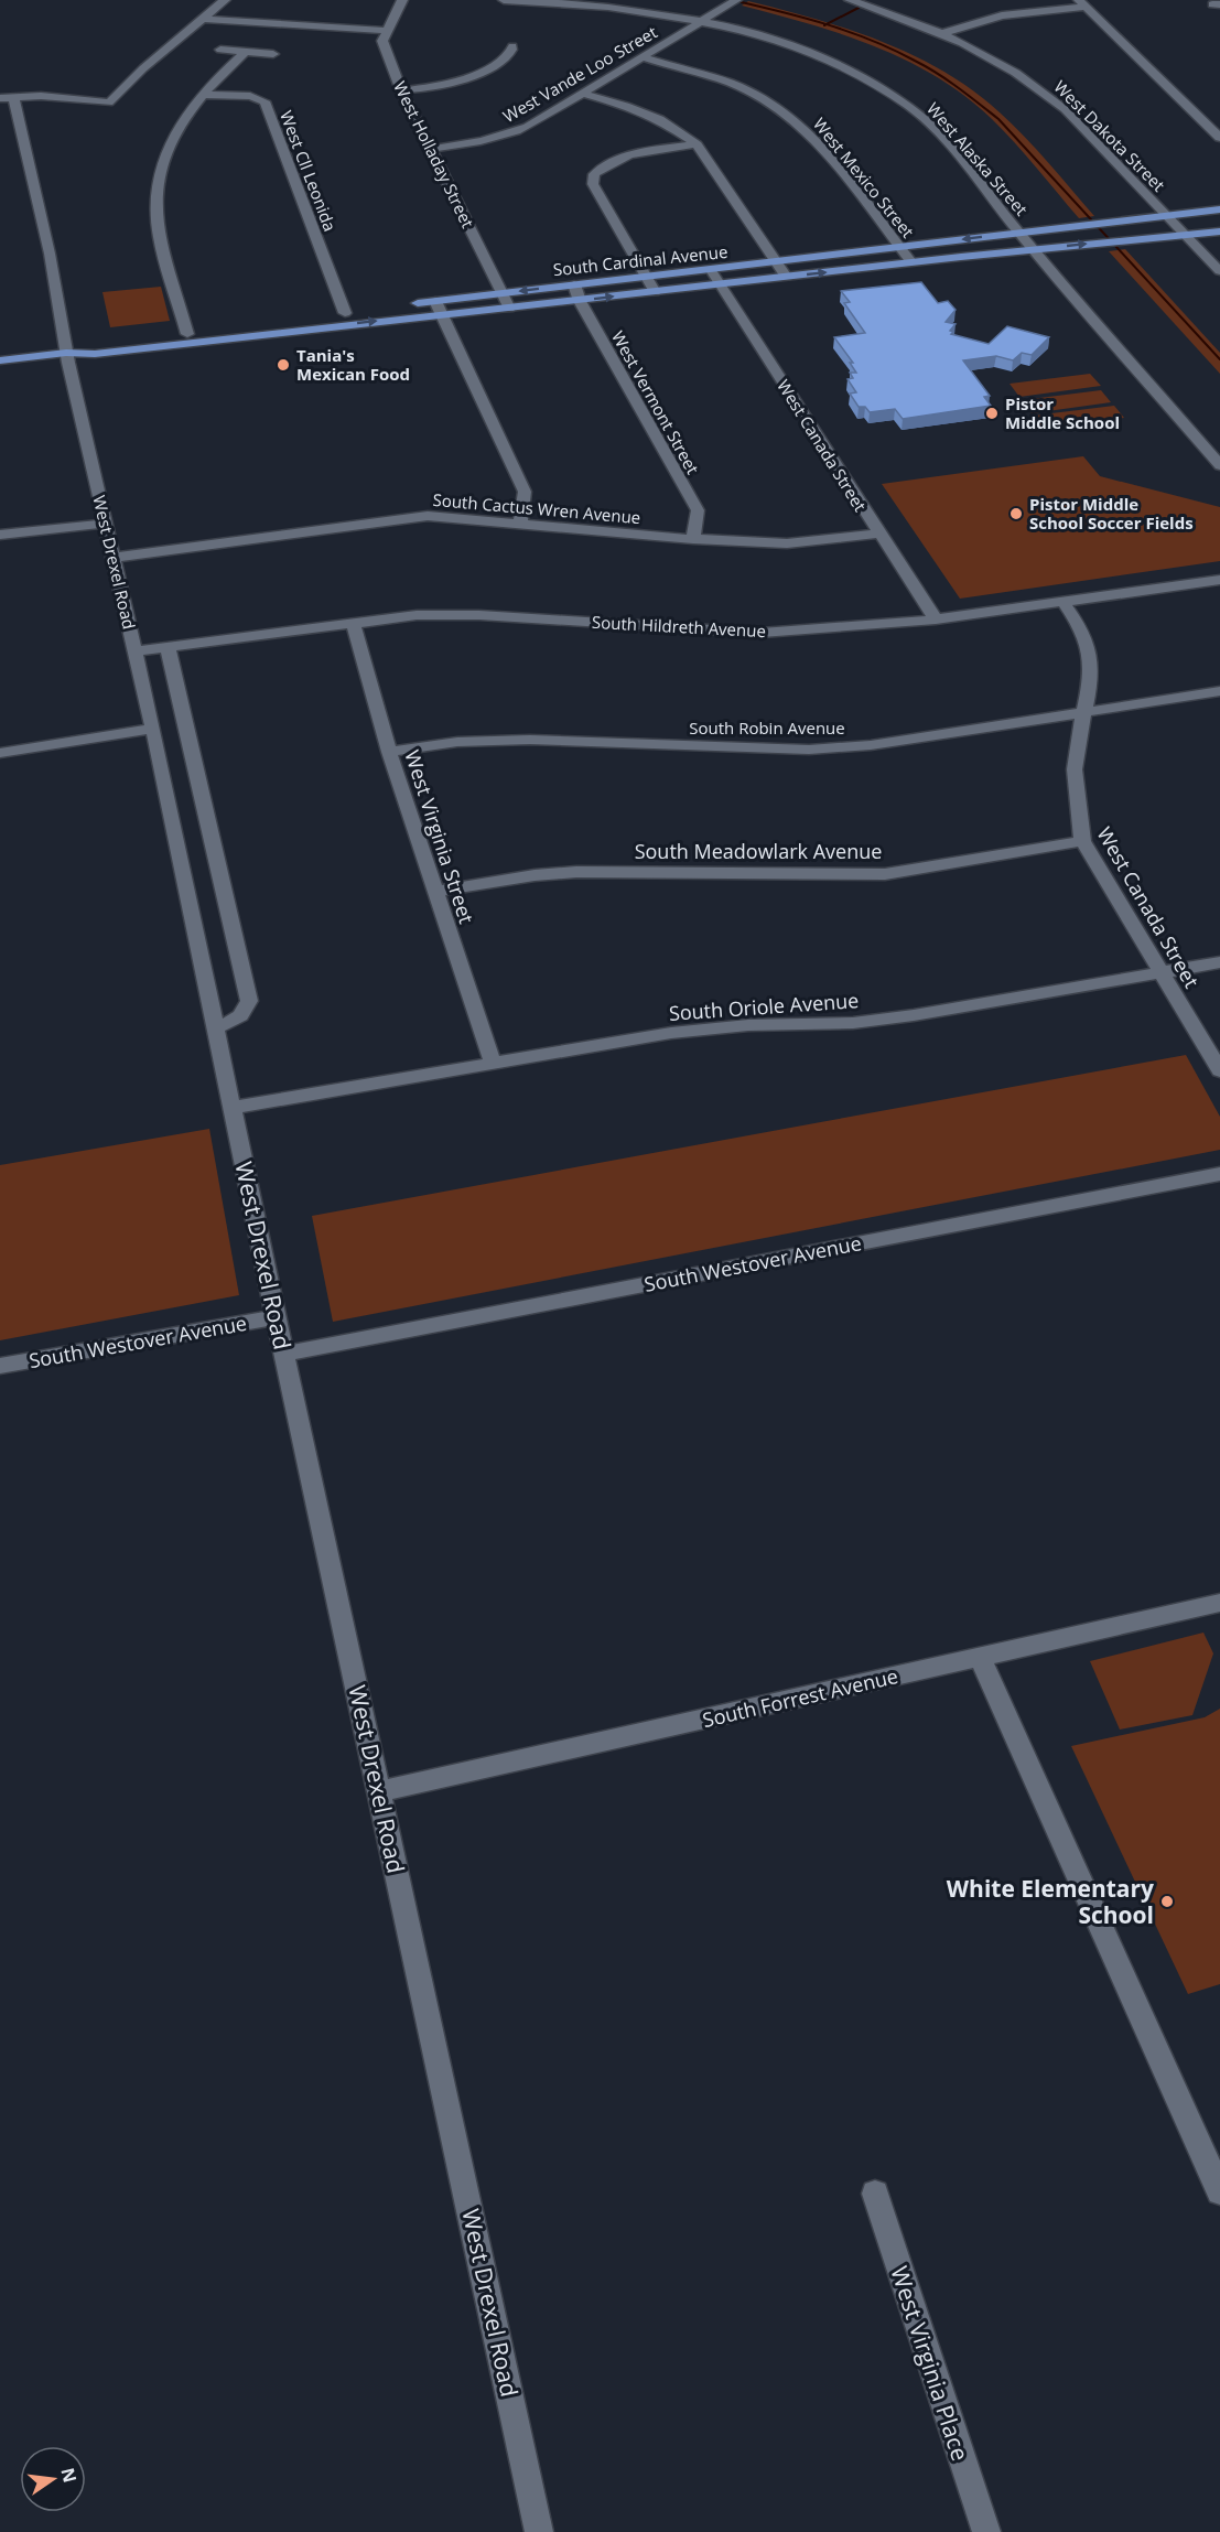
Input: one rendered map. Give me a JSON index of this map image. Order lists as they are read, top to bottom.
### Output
{
  "streets": {
    "main road": ["South Cardinal Avenue"],
    "street": [
      "West Vande Loo Street",
      "West Dakota Street",
      "West Holladay Street",
      "West Alaska Street",
      "West Cll Leonida",
      "West Mexico Street",
      "West Vermont Street",
      "West Canada Street",
      "South Cactus Wren Avenue",
      "West Drexel Road",
      "South Hildreth Avenue",
      "South Robin Avenue",
      "West Virginia Street",
      "South Meadowlark Avenue",
      "South Oriole Avenue",
      "South Westover Avenue",
      "South Forrest Avenue",
      "West Virginia Place"
    ]
  },
  "crossings": [
    ["West Vande Loo Street", "West Holladay Street"],
    ["West Vande Loo Street", "West Alaska Street"],
    ["West Vande Loo Street", "West Mexico Street"],
    ["West Dakota Street", "South Cardinal Avenue"],
    ["West Holladay Street", "South Cardinal Avenue"],
    ["West Alaska Street", "South Cardinal Avenue"],
    ["West Cll Leonida", "South Cardinal Avenue"],
    ["West Mexico Street", "South Cardinal Avenue"],
    ["South Cardinal Avenue", "West Vermont Street"],
    ["South Cardinal Avenue", "West Canada Street"],
    ["South Cardinal Avenue", "West Drexel Road"],
    ["West Vermont Street", "South Cactus Wren Avenue"],
    ["West Canada Street", "South Cactus Wren Avenue"],
    ["West Canada Street", "South Hildreth Avenue"],
    ["West Canada Street", "South Robin Avenue"],
    ["West Canada Street", "South Meadowlark Avenue"],
    ["West Canada Street", "South Oriole Avenue"],
    ["South Cactus Wren Avenue", "West Drexel Road"],
    ["West Drexel Road", "South Hildreth Avenue"],
    ["West Drexel Road", "South Oriole Avenue"],
    ["West Drexel Road", "South Westover Avenue"],
    ["West Drexel Road", "South Forrest Avenue"],
    ["South Hildreth Avenue", "West Virginia Street"],
    ["South Robin Avenue", "West Virginia Street"],
    ["West Virginia Street", "South Meadowlark Avenue"],
    ["West Virginia Street", "South Oriole Avenue"]
  ],
  "places": [
    "Tania's Mexican Food",
    "Pistor Middle School",
    "Pistor Middle School Soccer Fields",
    "White Elementary School"
  ],
  "north": "right"
}
